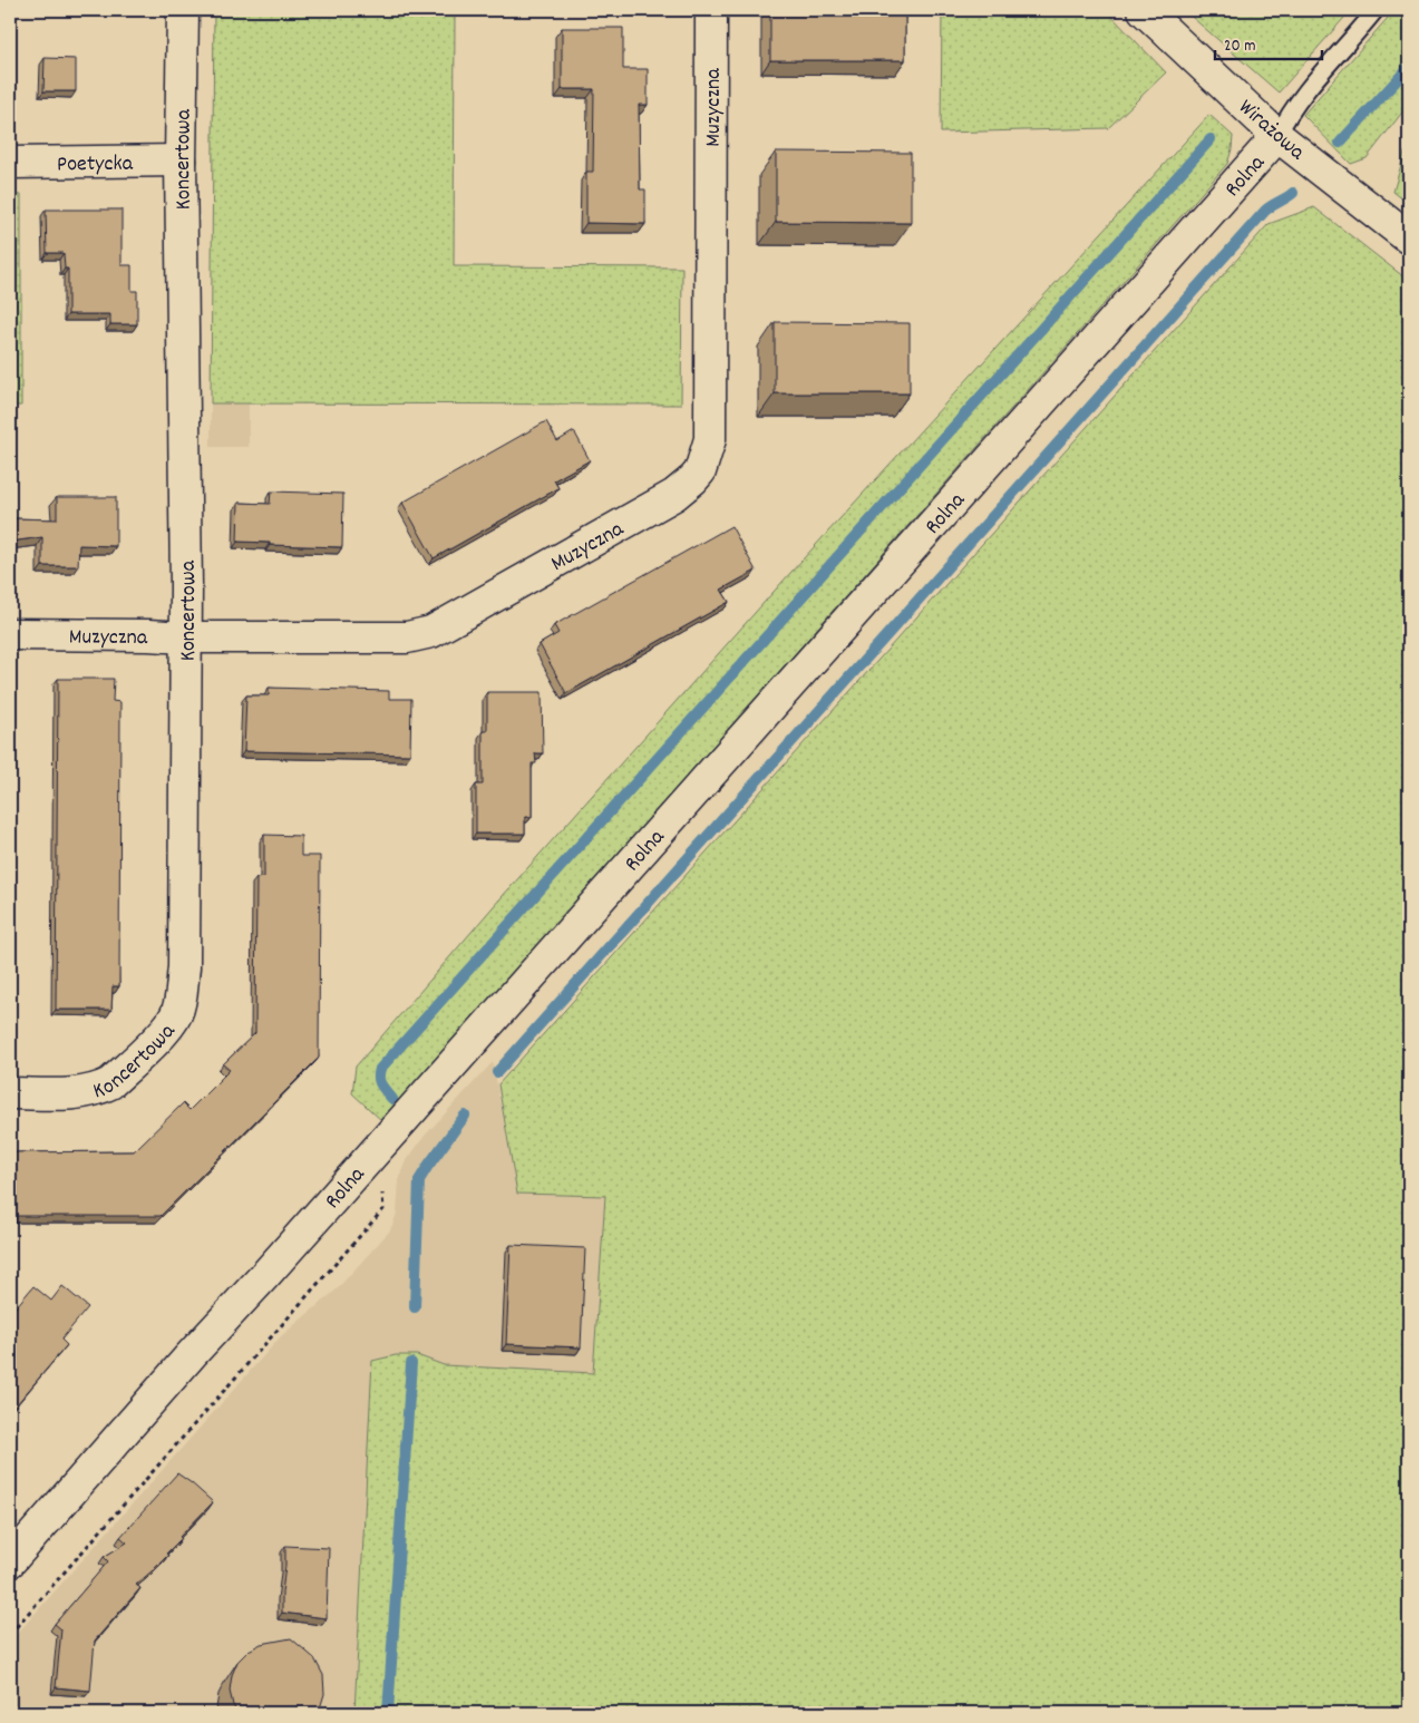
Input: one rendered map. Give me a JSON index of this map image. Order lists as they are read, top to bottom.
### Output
{
  "streets": {
    "street": [
      "Muzyczna",
      "Wirażowa",
      "Koncertowa",
      "Poetycka",
      "Rolna"
    ]
  },
  "crossings": [
    ["Muzyczna", "Koncertowa"],
    ["Wirażowa", "Rolna"],
    ["Koncertowa", "Poetycka"]
  ],
  "scale_bar": "20 m"
}
